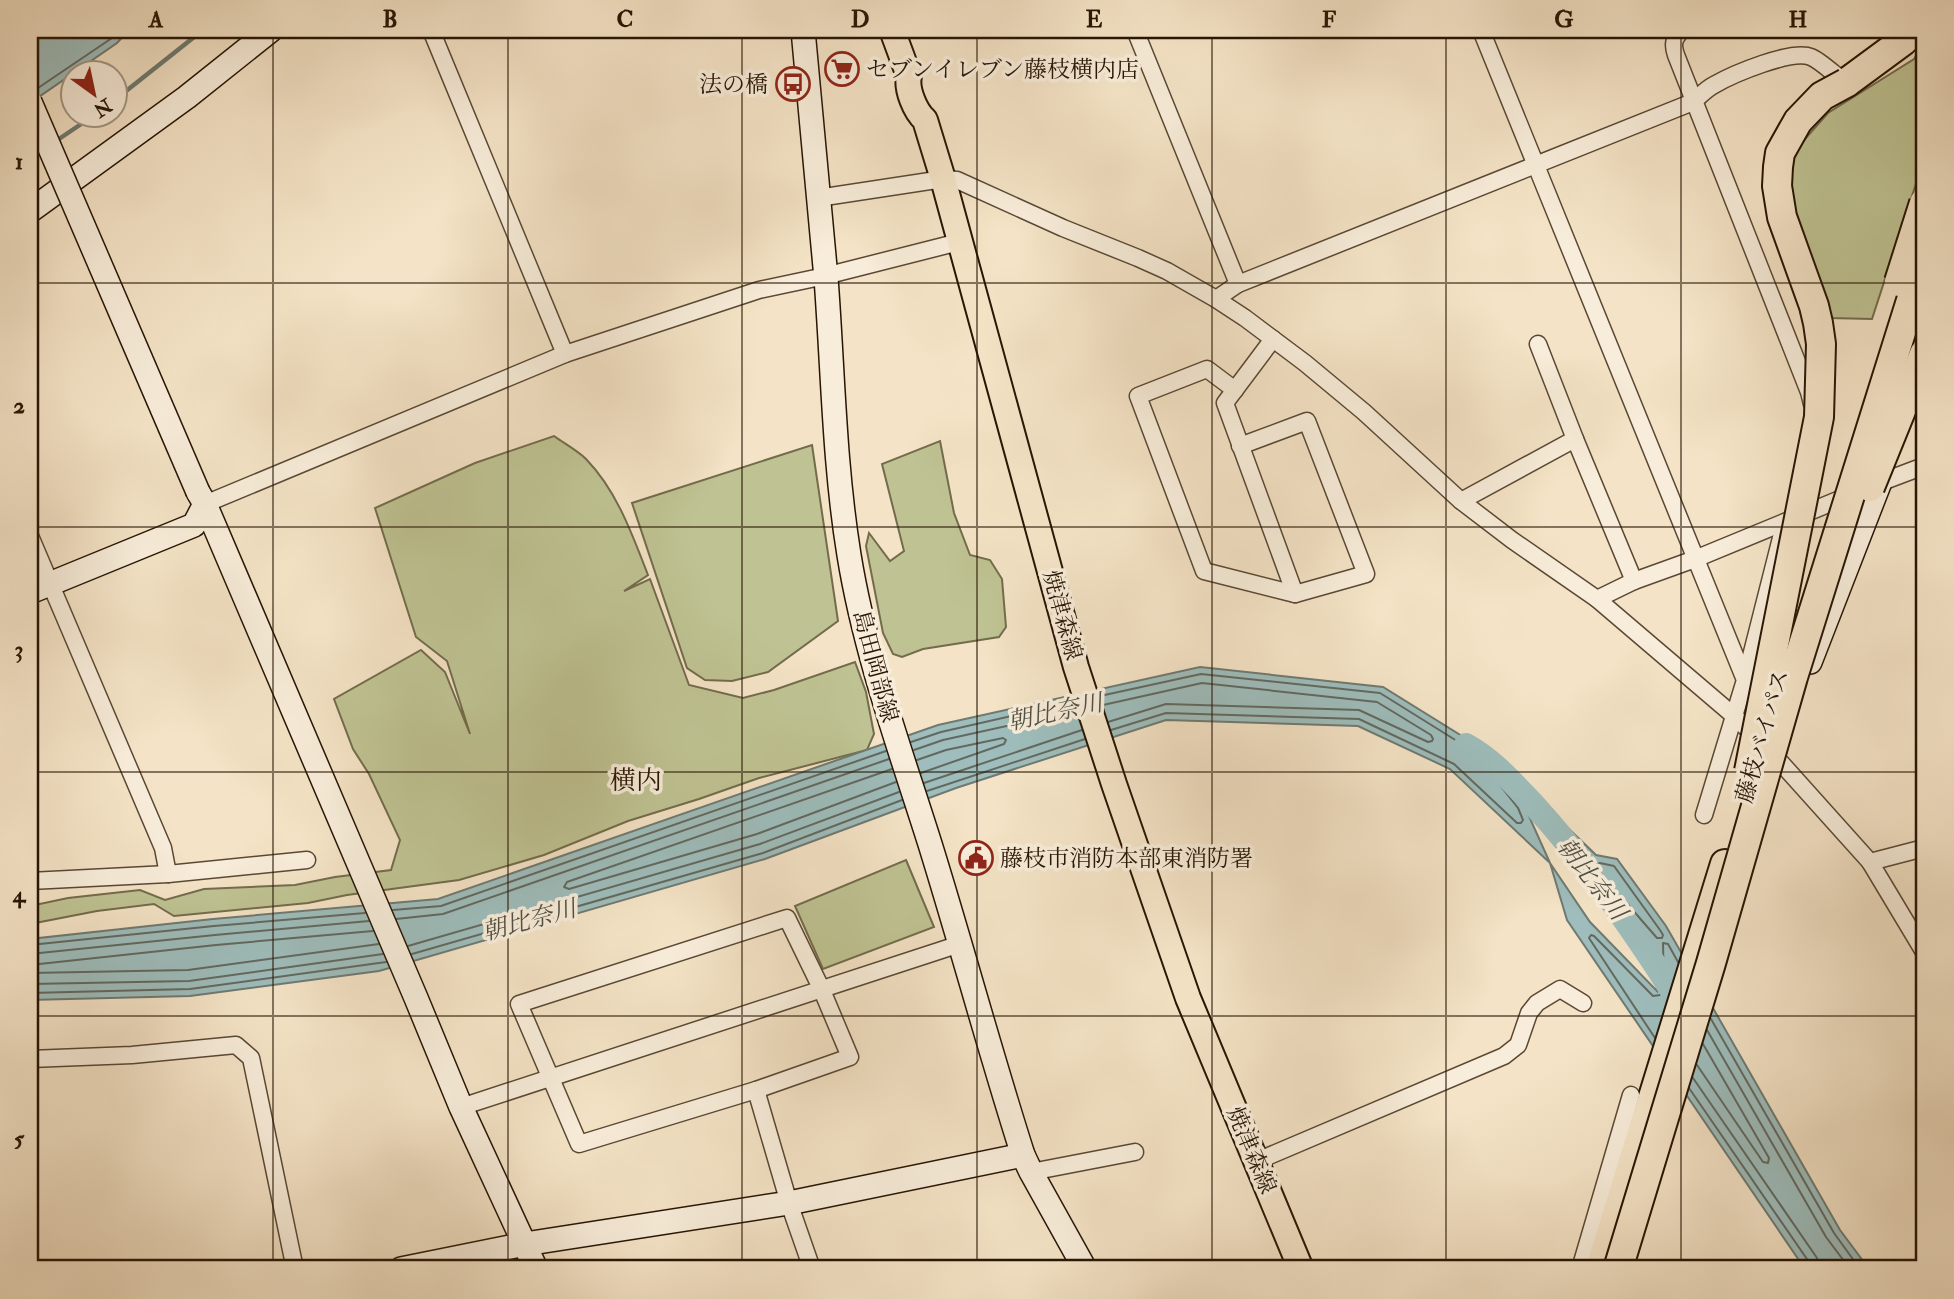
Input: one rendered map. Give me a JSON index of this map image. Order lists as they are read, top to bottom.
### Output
{
  "streets": {
    "highway": ["藤枝バイパス"],
    "main road": ["焼津森線"],
    "street": ["島田岡部線"]
  },
  "districts": ["横内"],
  "water": ["朝比奈川"],
  "places": {
    "supermarket": ["セブンイレブン藤枝横内店"],
    "bus stop": ["法の橋"],
    "public building": ["藤枝市消防本部東消防署"]
  },
  "north": "bottom right",
  "grid": {
    "columns": [
      "A",
      "B",
      "C",
      "D",
      "E",
      "F",
      "G",
      "H"
    ],
    "rows": [
      "1",
      "2",
      "3",
      "4",
      "5"
    ]
  }
}
